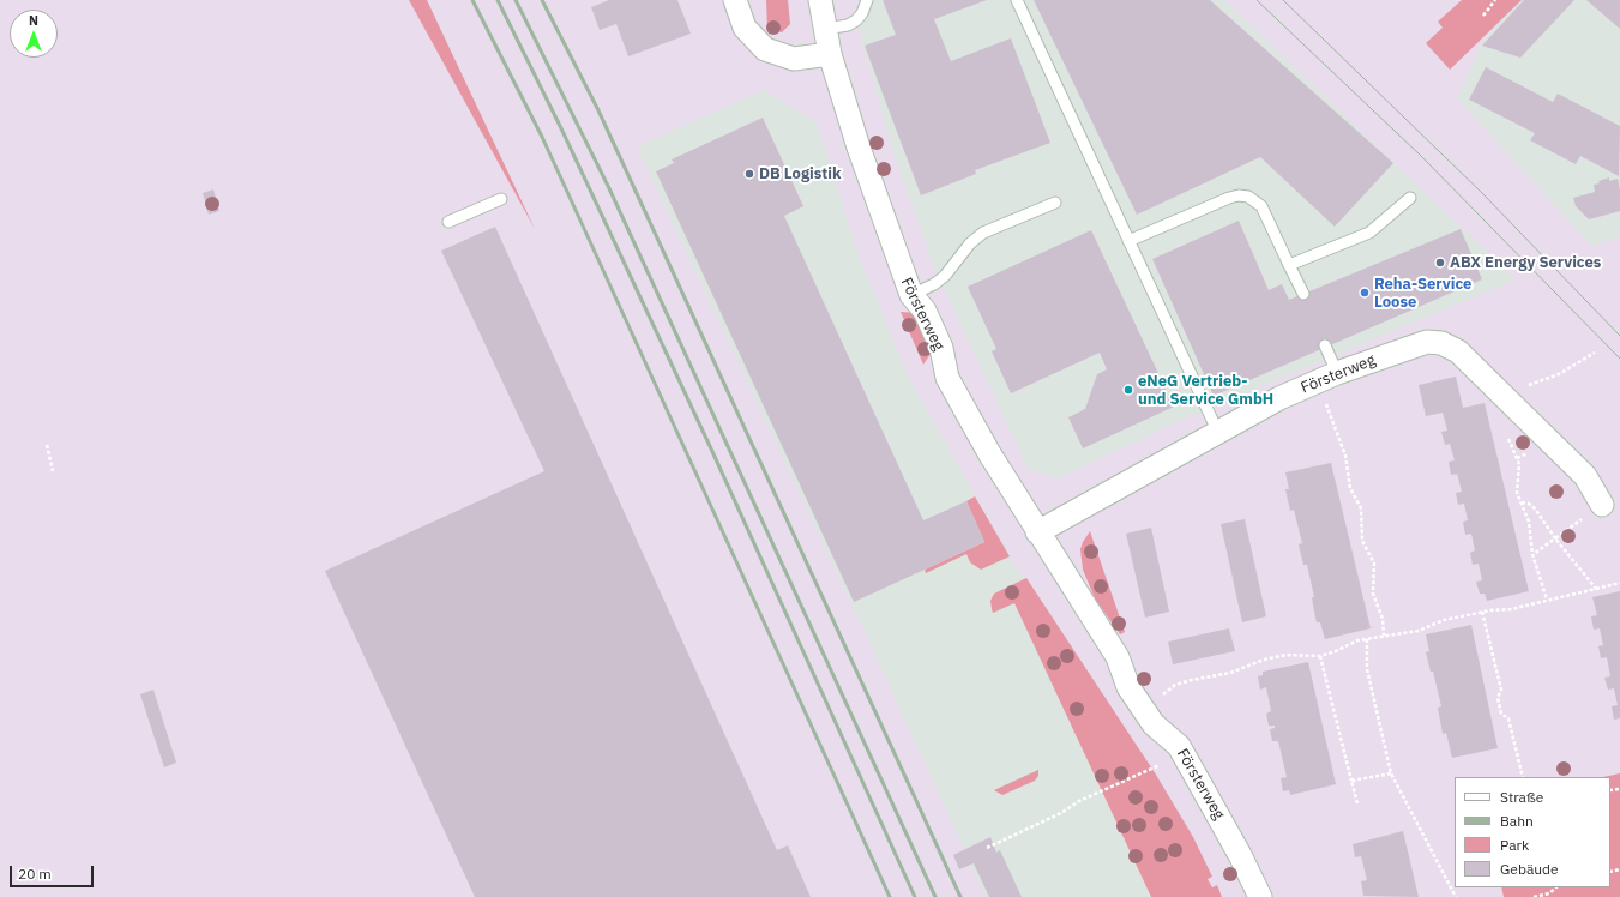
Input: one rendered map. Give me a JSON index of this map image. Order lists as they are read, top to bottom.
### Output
{
  "streets": {
    "street": ["Försterweg"]
  },
  "places": [
    "DB Logistik",
    "ABX Energy Services",
    "Reha-Service Loose",
    "eNeG Vertrieb- und Service GmbH"
  ],
  "legend": [
    "Straße",
    "Bahn",
    "Park",
    "Gebäude"
  ],
  "scale_bar": "20 m",
  "north": "top"
}
